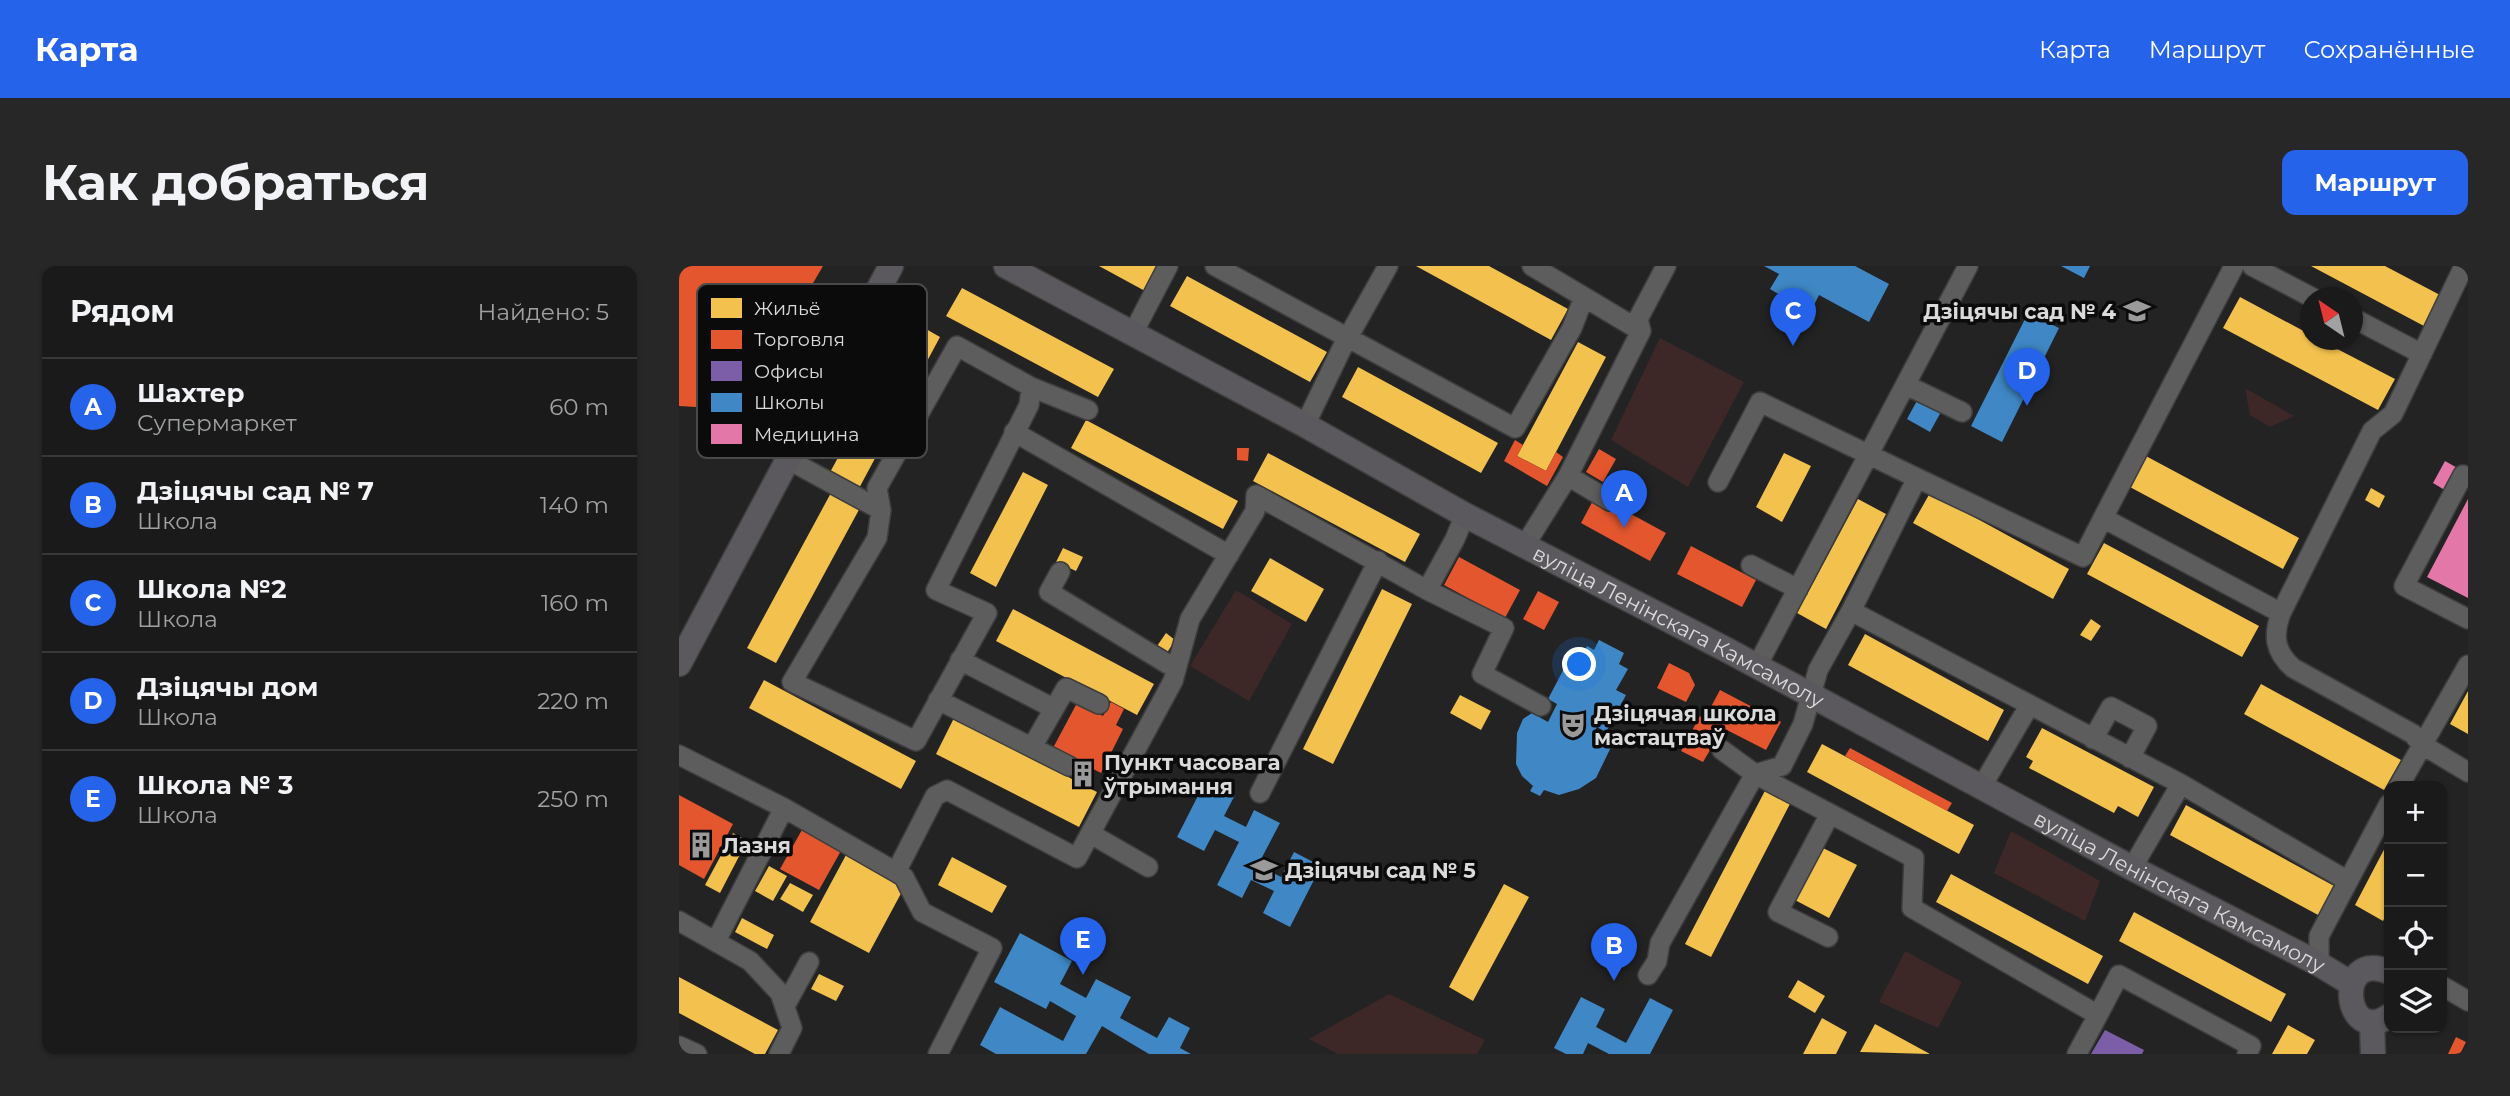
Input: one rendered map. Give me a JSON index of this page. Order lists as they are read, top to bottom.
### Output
{
  "streets": {
    "main road": ["вуліца Ленінскага Камсамолу"]
  },
  "places": {
    "school or university": ["Дзіцячы сад № 4", "Дзіцячы сад № 5"],
    "theatre": ["Дзіцячая школа мастацтваў"],
    "building": ["Пункт часовага ўтрымання", "Лазня"]
  },
  "legend": [
    "Жильё",
    "Торговля",
    "Офисы",
    "Школы",
    "Медицина"
  ],
  "north": "top left",
  "page": {
    "header": "Карта",
    "nav": ["Карта", "Маршрут", "Сохранённые"],
    "buttons": "Маршрут",
    "title": "Как добраться",
    "heading": ["Рядом", "Найдено: 5"],
    "pins": [
      "C",
      "D",
      "A",
      "E",
      "B"
    ],
    "list": [
      {
        "mark": "A",
        "name": "Шахтер",
        "note": "Супермаркет",
        "value": "60 m"
      },
      {
        "mark": "B",
        "name": "Дзіцячы сад № 7",
        "note": "Школа",
        "value": "140 m"
      },
      {
        "mark": "C",
        "name": "Школа №2",
        "note": "Школа",
        "value": "160 m"
      },
      {
        "mark": "D",
        "name": "Дзіцячы дом",
        "note": "Школа",
        "value": "220 m"
      },
      {
        "mark": "E",
        "name": "Школа № 3",
        "note": "Школа",
        "value": "250 m"
      }
    ],
    "map_buttons": ["+", "−"]
  }
}
